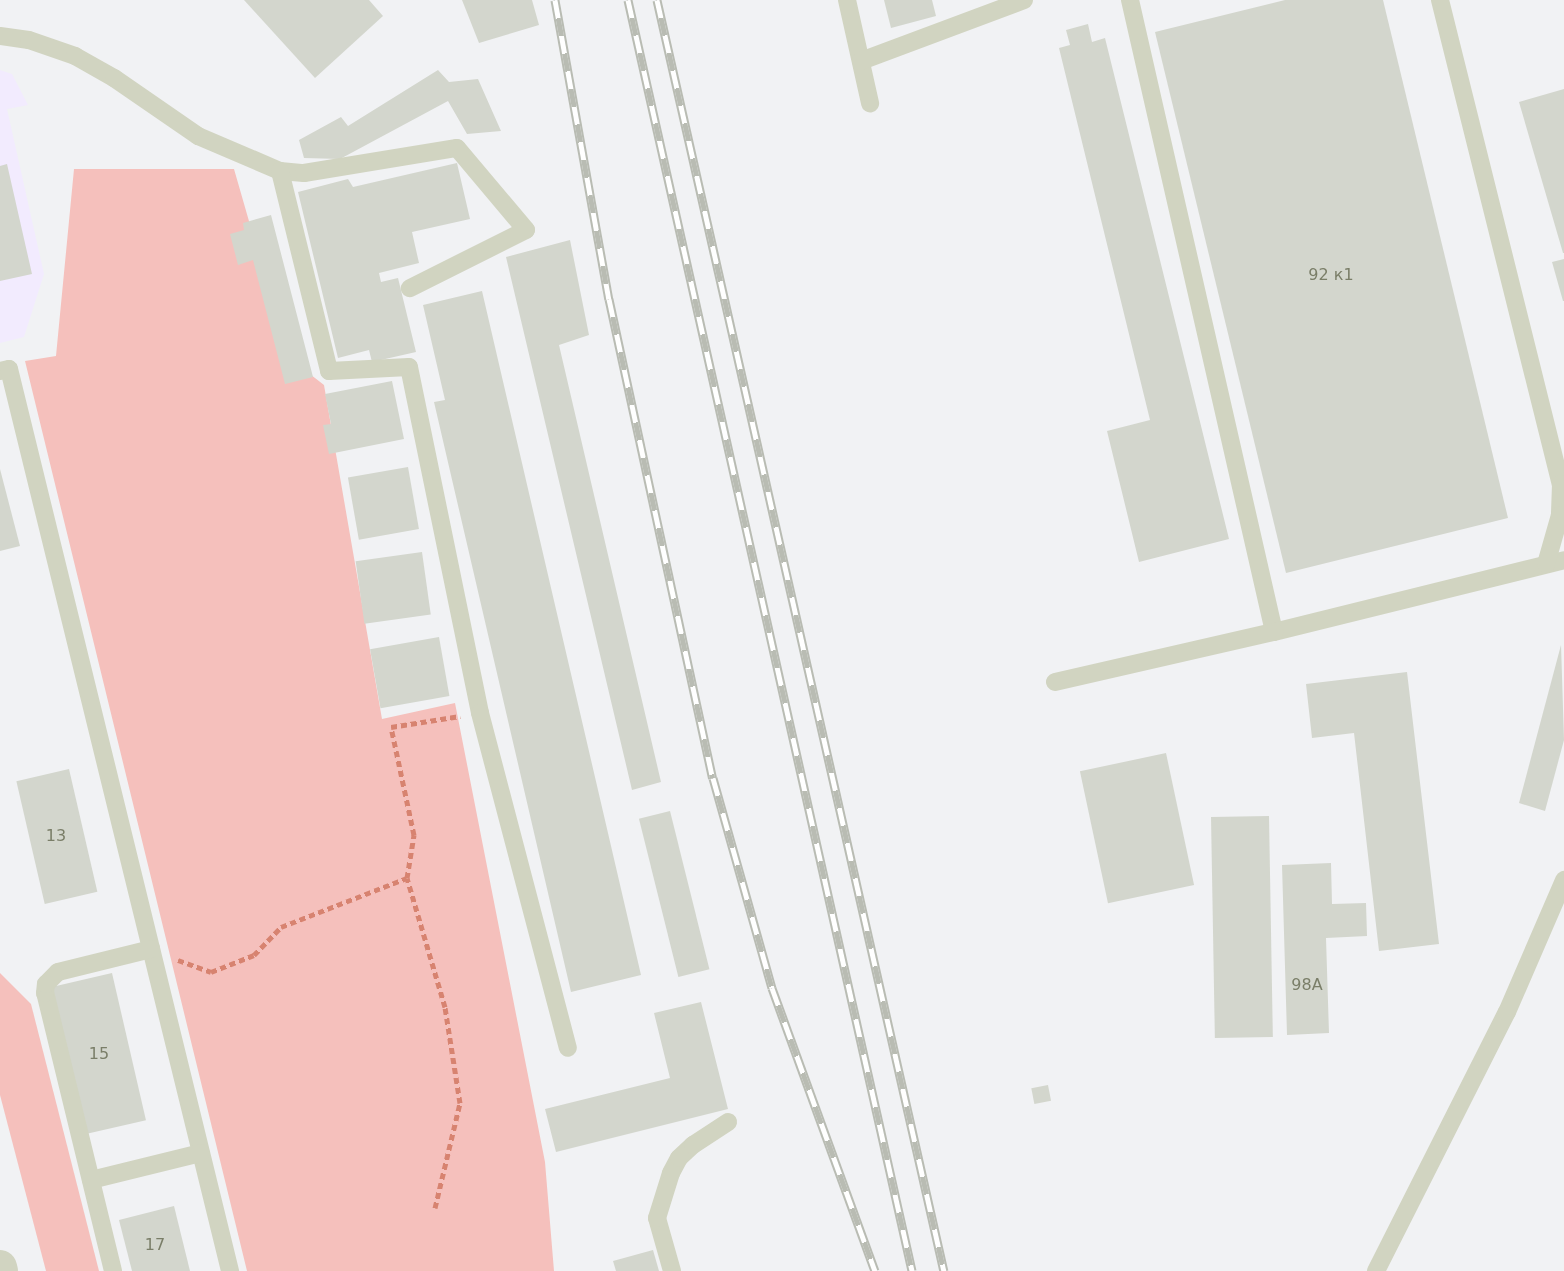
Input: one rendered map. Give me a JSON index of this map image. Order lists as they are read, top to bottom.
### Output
{
  "house_numbers": [
    "92 к1",
    "13",
    "98А",
    "15",
    "17"
  ]
}
